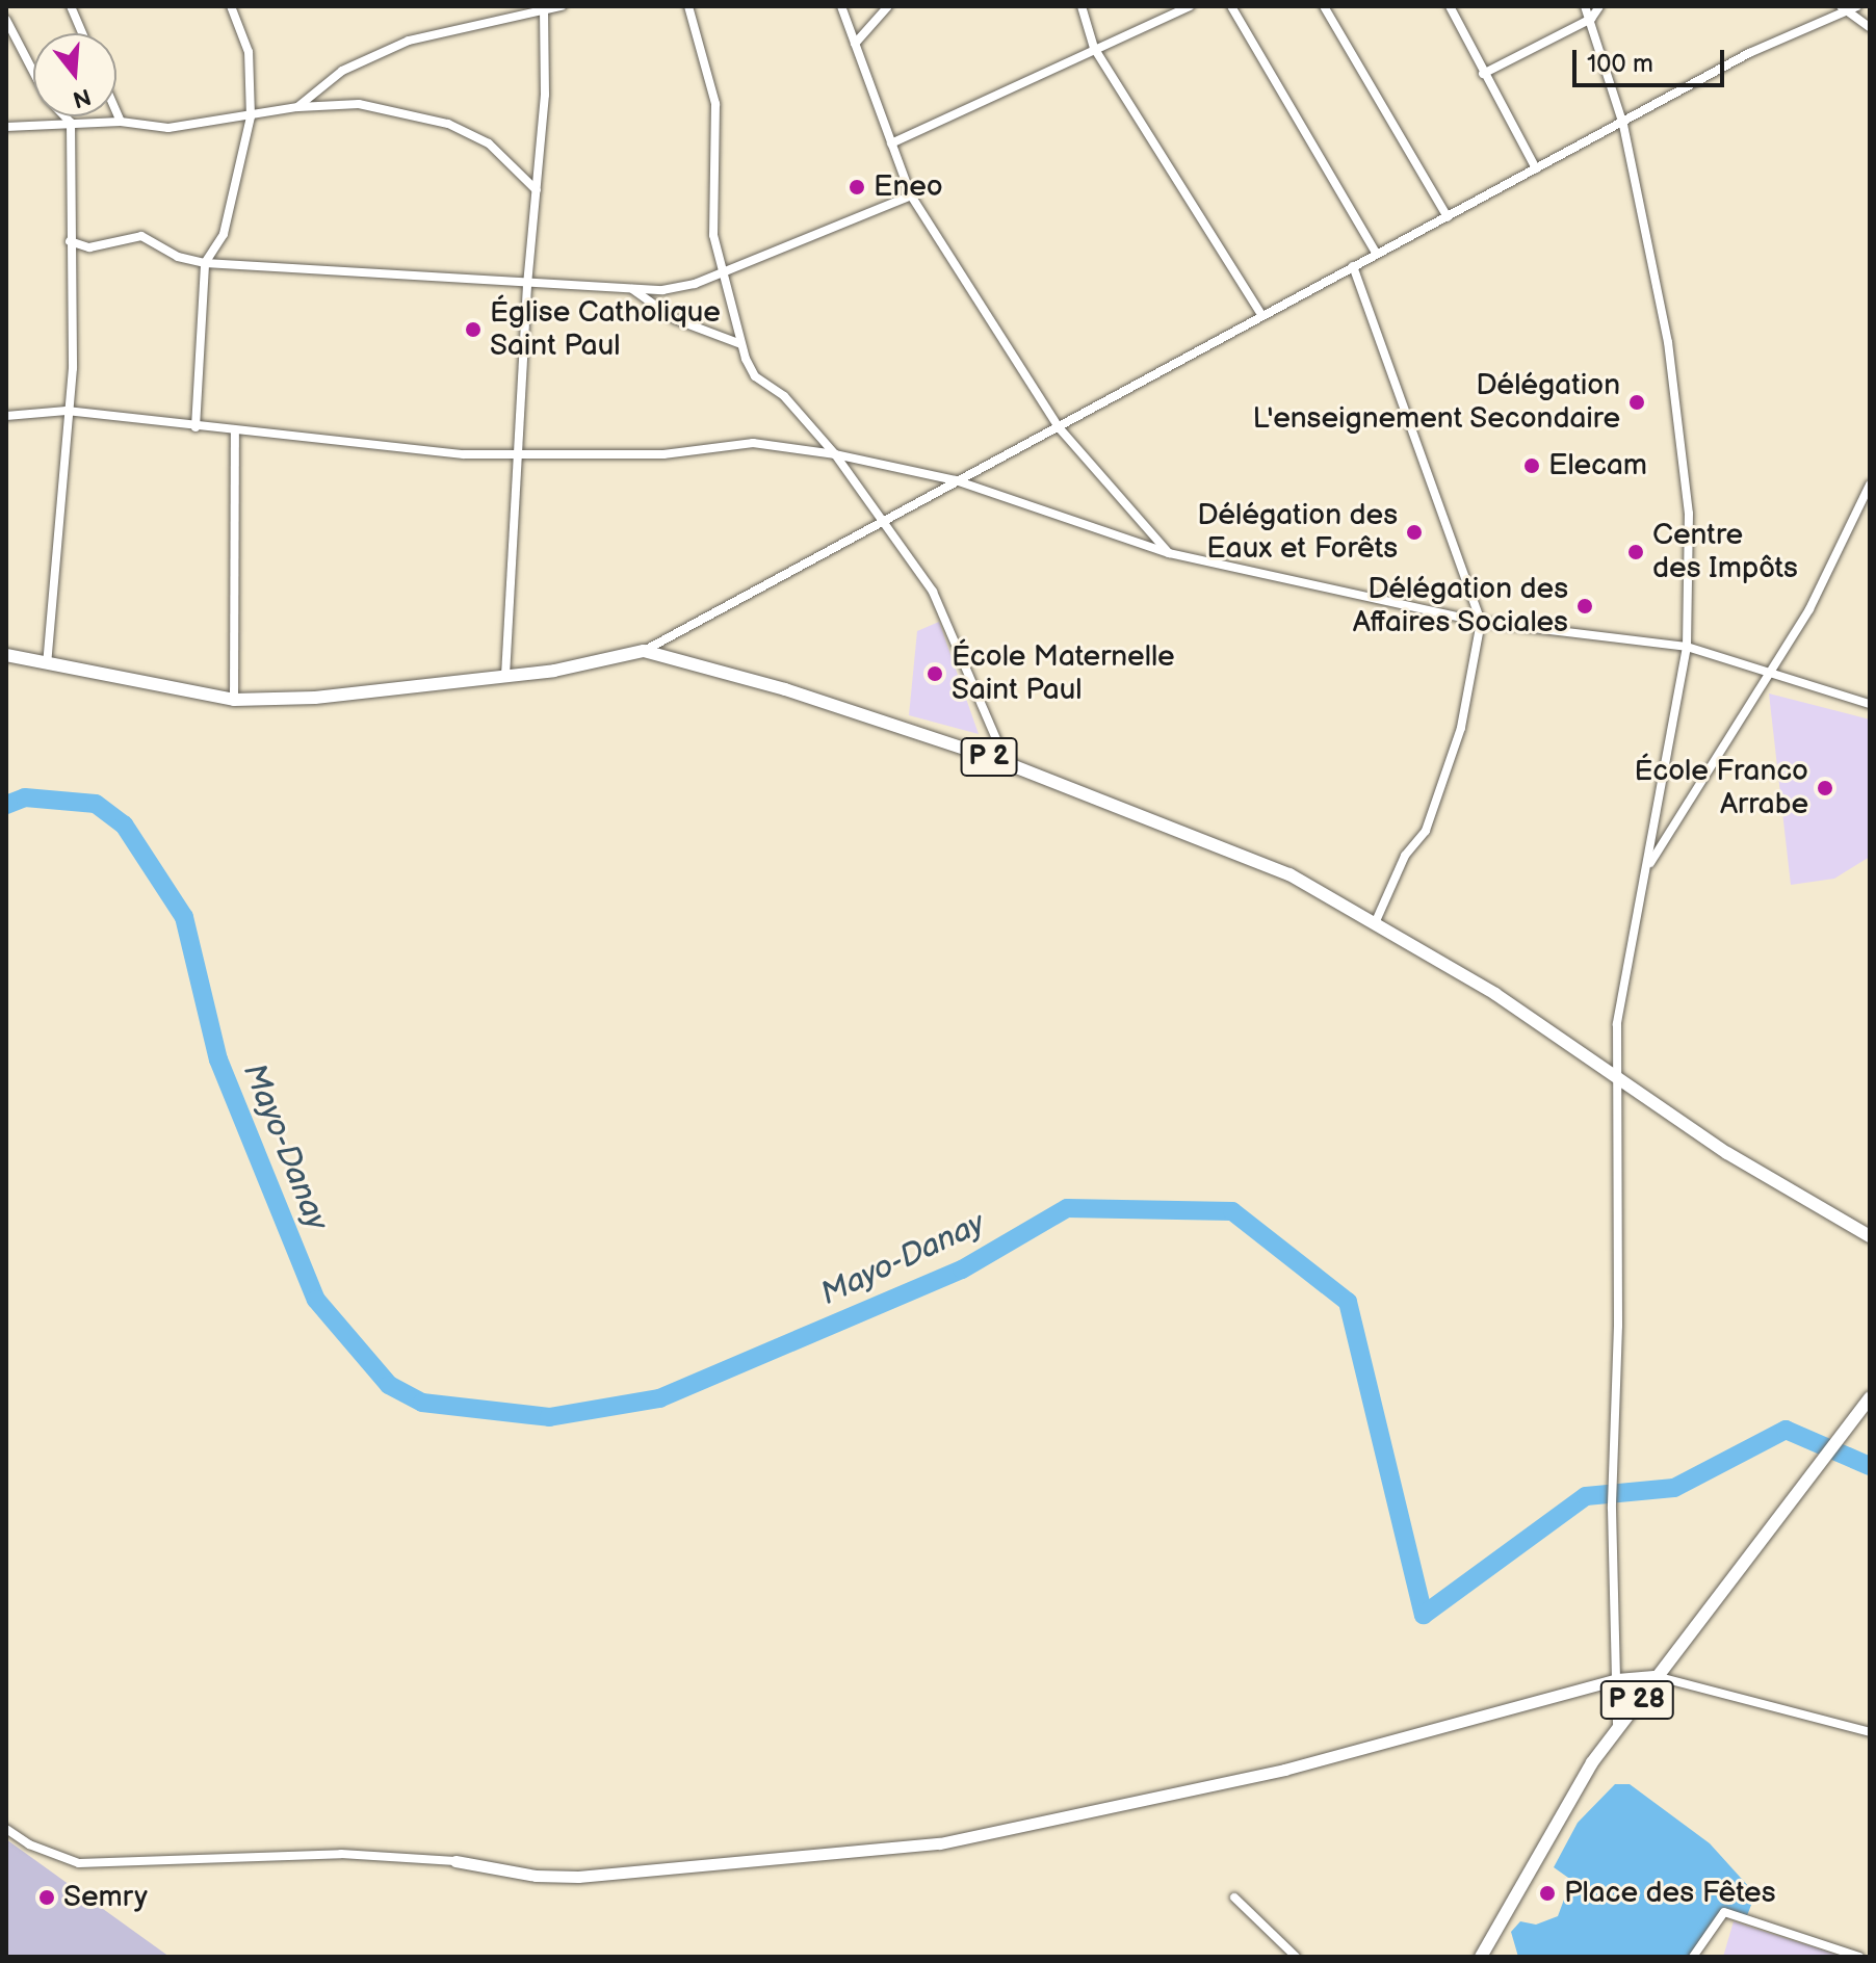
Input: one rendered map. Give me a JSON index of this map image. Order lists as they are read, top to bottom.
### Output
{
  "streets": {
    "main road": ["P 2", "P 28"]
  },
  "water": ["Mayo-Danay"],
  "places": [
    "Eneo",
    "Église Catholique Saint Paul",
    "Délégation L'enseignement Secondaire",
    "Elecam",
    "Délégation des Eaux et Forêts",
    "Centre des Impôts",
    "Délégation des Affaires Sociales",
    "École Maternelle Saint Paul",
    "École Franco Arrabe",
    "Place des Fêtes",
    "Semry"
  ],
  "scale_bar": "100 m",
  "north": "bottom"
}
